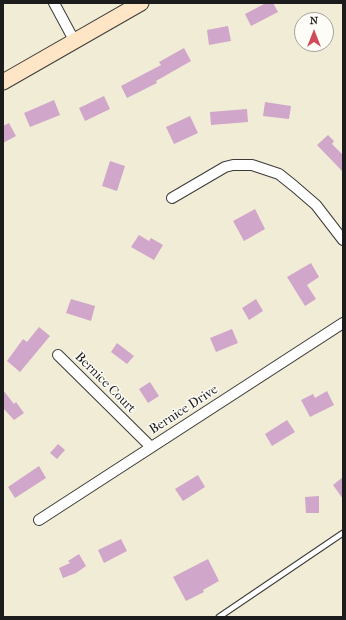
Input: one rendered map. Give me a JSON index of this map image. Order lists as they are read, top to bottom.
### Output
{
  "streets": {
    "street": ["Bernice Court", "Bernice Drive"]
  },
  "crossings": [
    ["Bernice Court", "Bernice Drive"]
  ],
  "north": "top"
}
